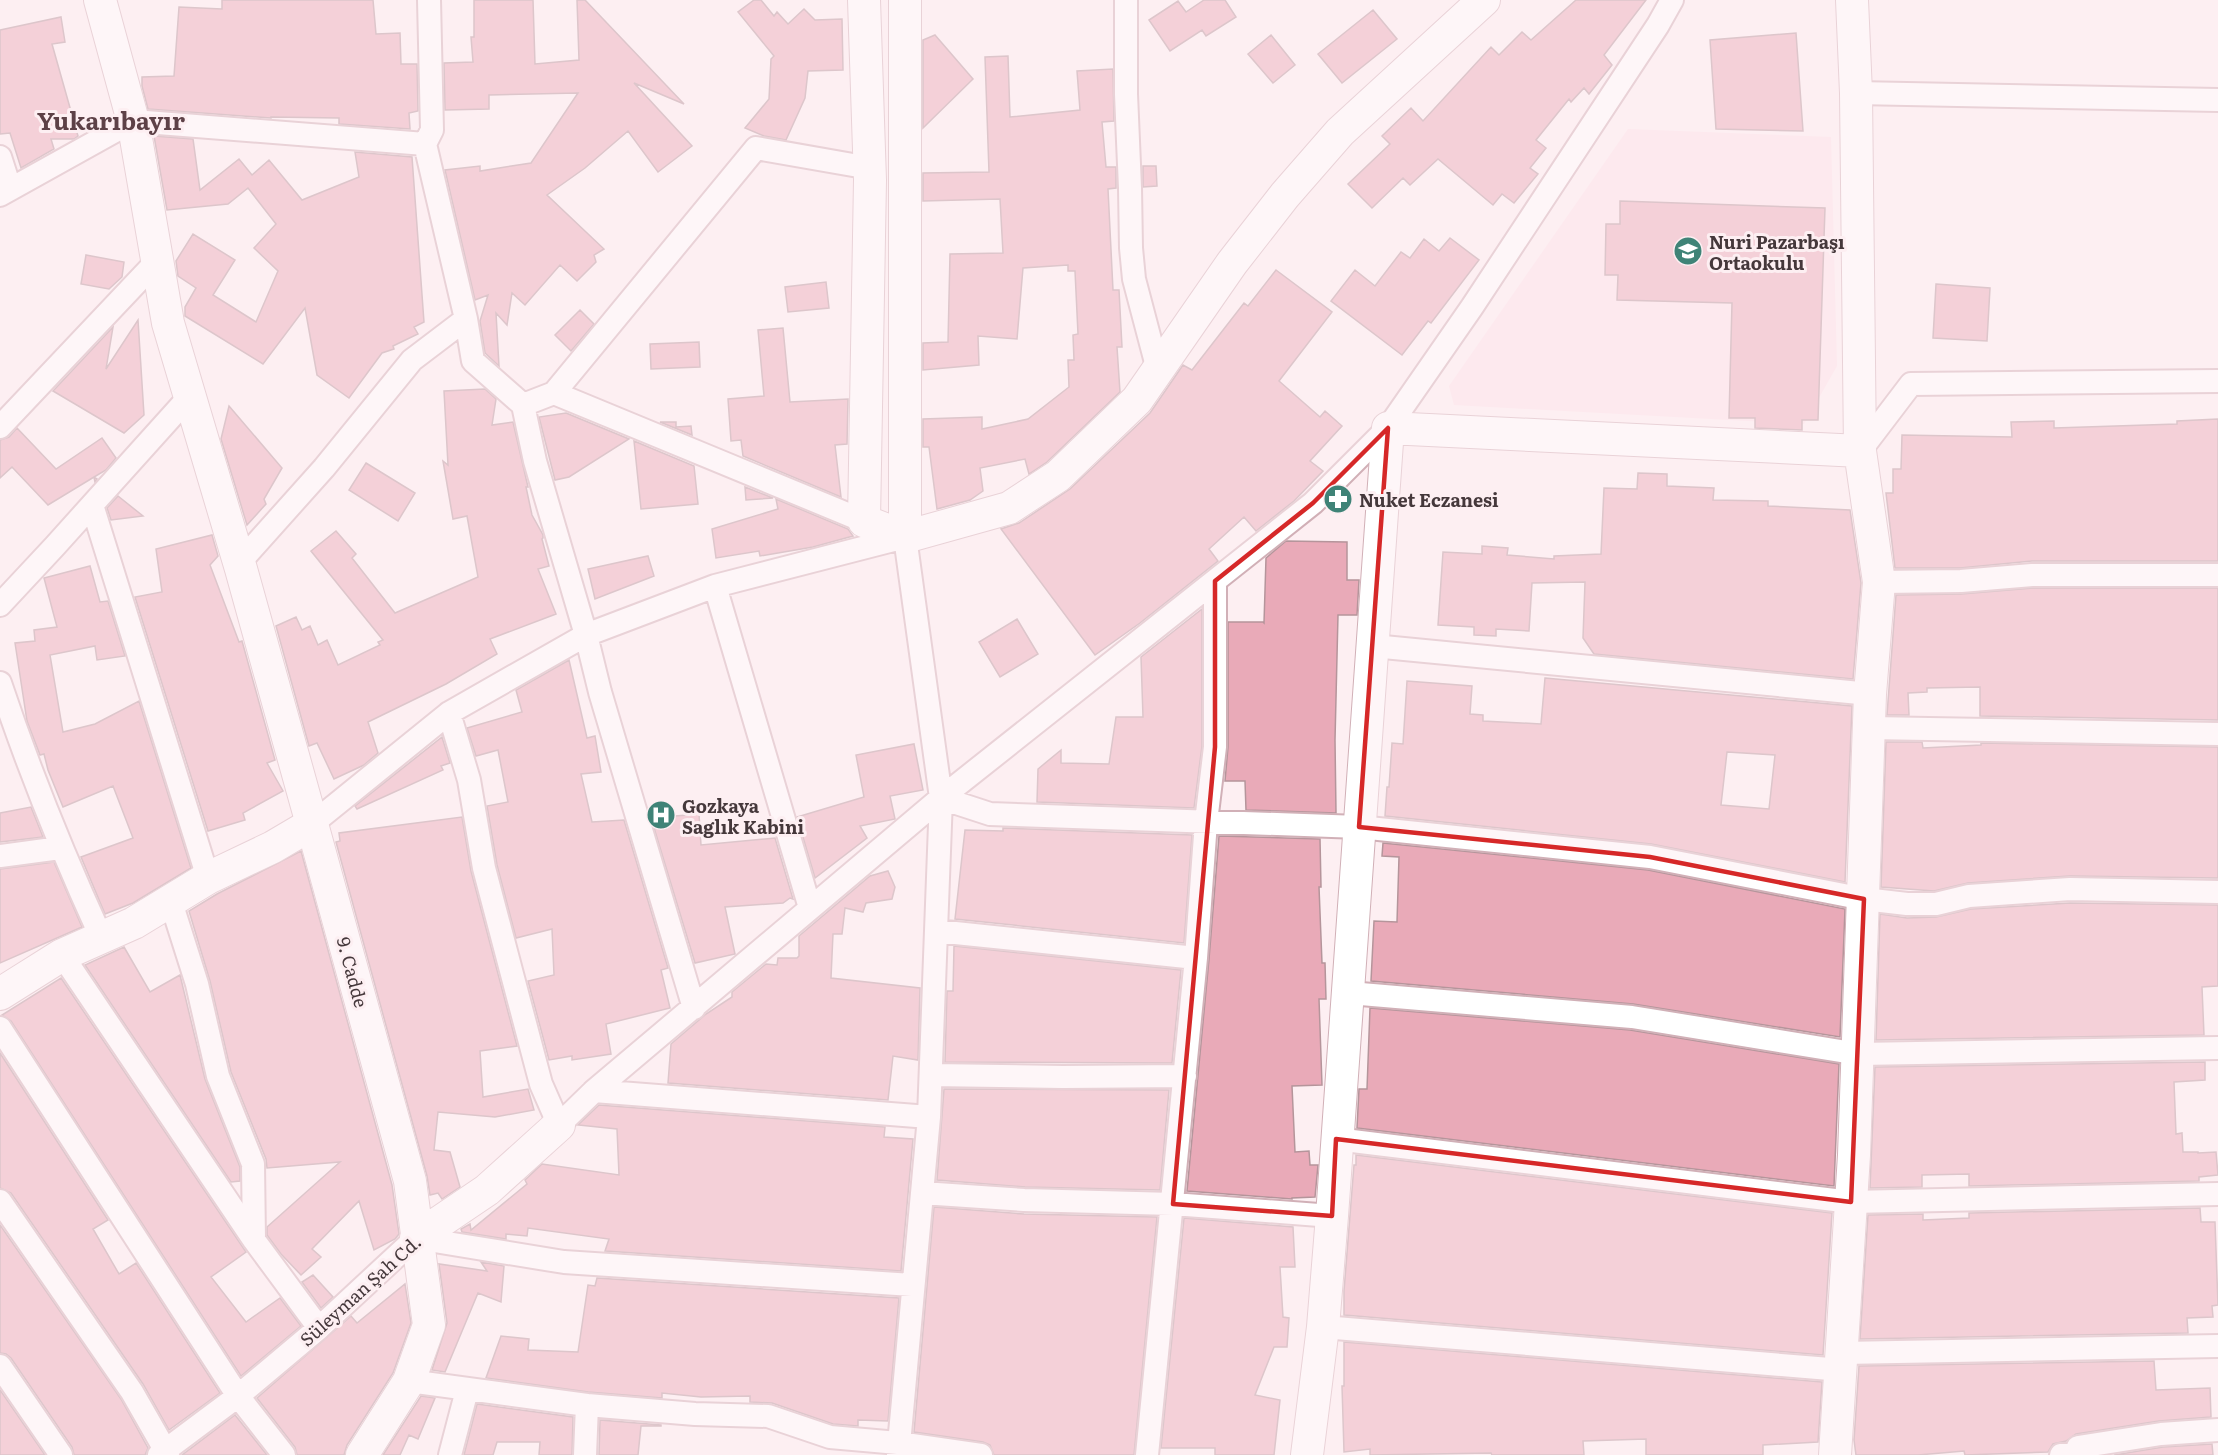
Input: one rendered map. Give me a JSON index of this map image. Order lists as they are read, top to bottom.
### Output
{
  "streets": {
    "street": ["9. Cadde", "Süleyman Şah Cd."]
  },
  "crossings": [
    ["9. Cadde", "Süleyman Şah Cd."]
  ],
  "districts": ["Yukarıbayır"],
  "places": {
    "school or university": ["Nuri Pazarbaşı Ortaokulu"],
    "pharmacy": ["Nuket Eczanesi"],
    "hospital": ["Gozkaya Saglık Kabini"]
  }
}
